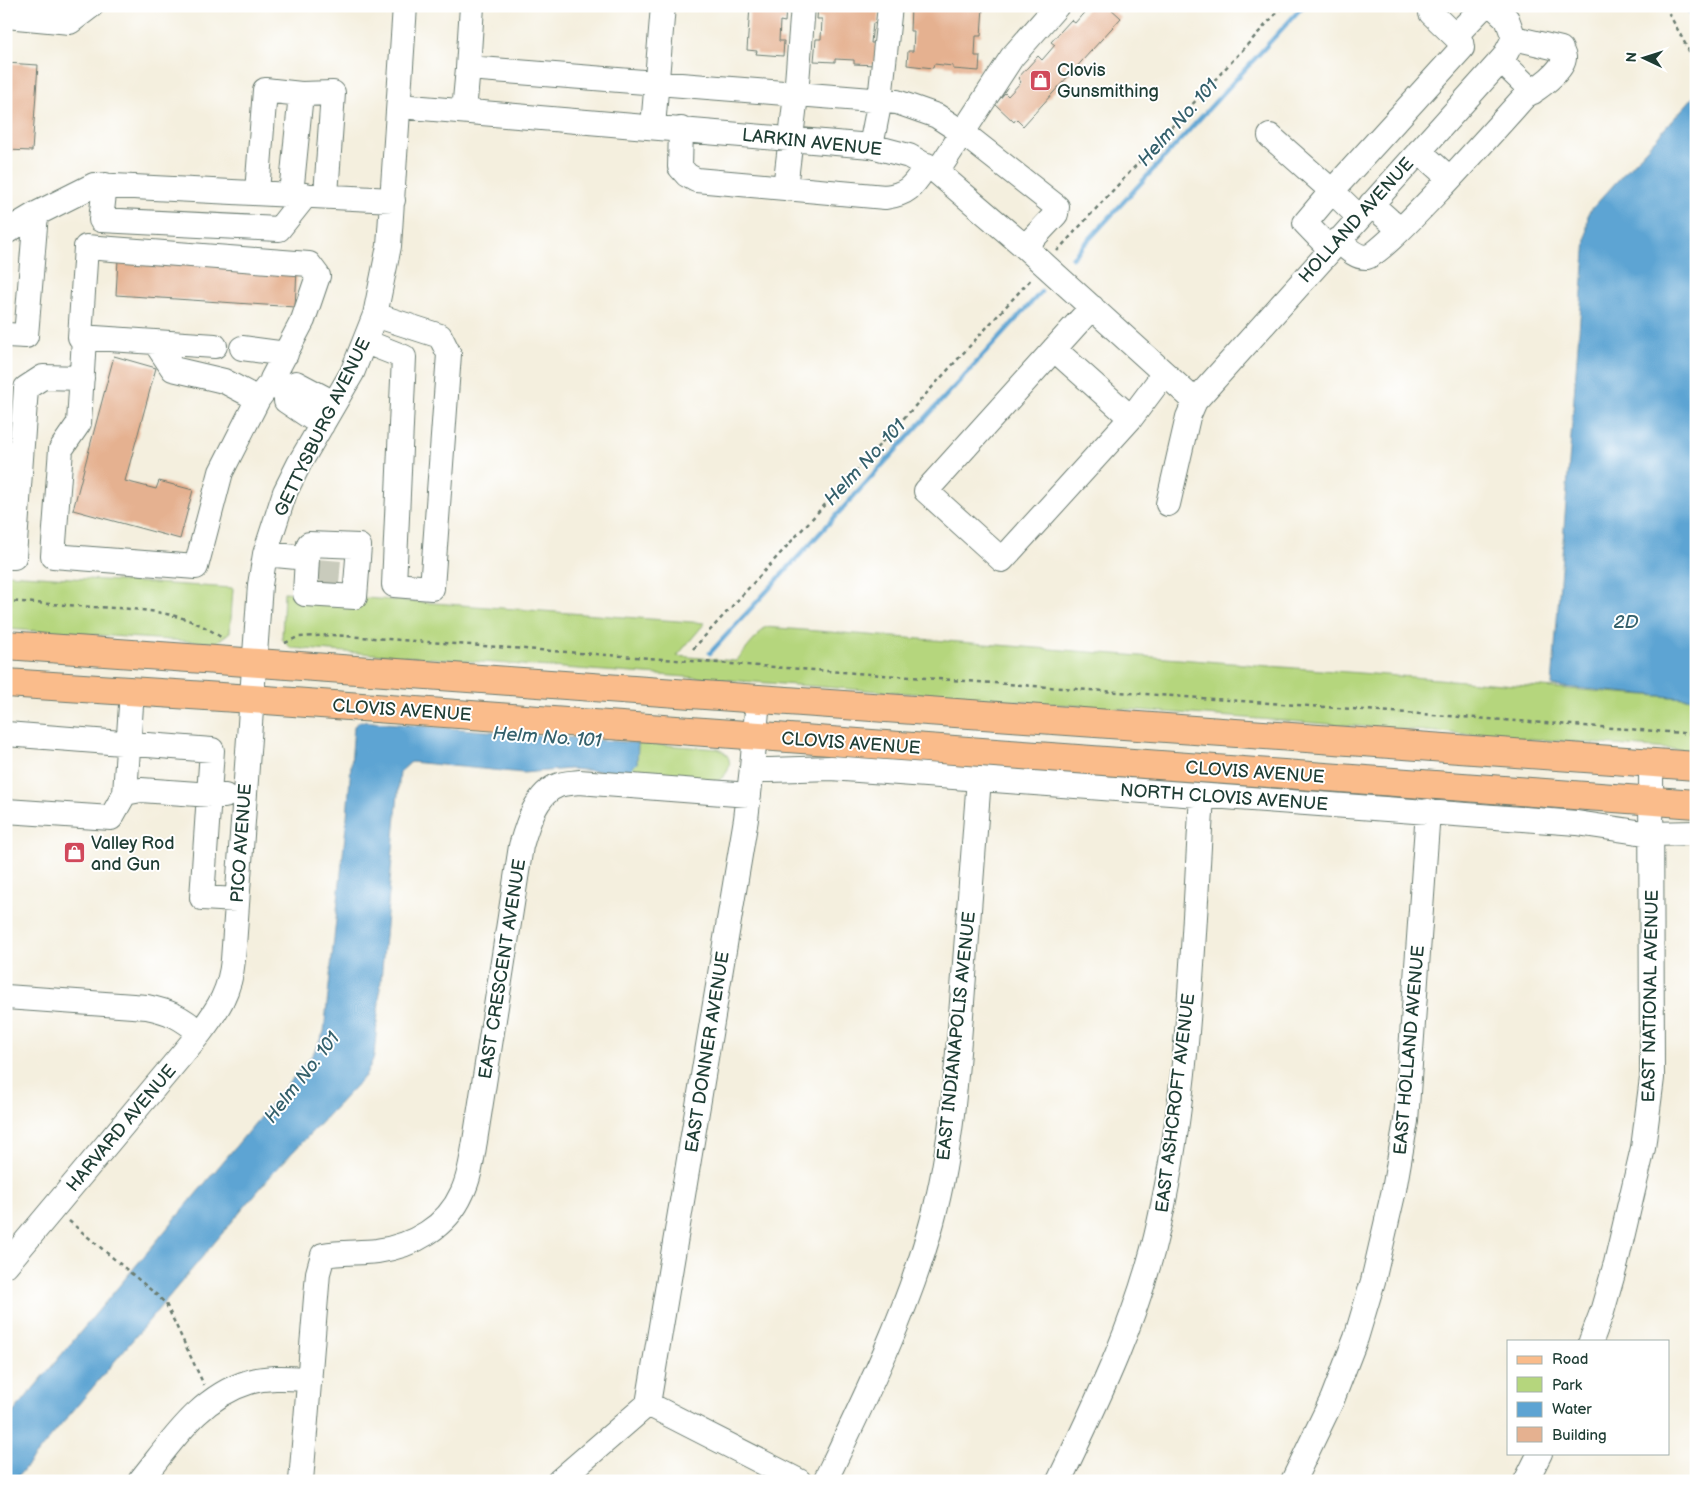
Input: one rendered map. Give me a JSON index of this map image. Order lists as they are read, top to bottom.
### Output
{
  "streets": {
    "main road": ["CLOVIS AVENUE"],
    "street": [
      "LARKIN AVENUE",
      "HOLLAND AVENUE",
      "GETTYSBURG AVENUE",
      "NORTH CLOVIS AVENUE",
      "PICO AVENUE",
      "EAST CRESCENT AVENUE",
      "EAST NATIONAL AVENUE",
      "EAST INDIANAPOLIS AVENUE",
      "EAST HOLLAND AVENUE",
      "EAST DONNER AVENUE",
      "EAST ASHCROFT AVENUE",
      "HARVARD AVENUE"
    ]
  },
  "crossings": [
    ["LARKIN AVENUE", "HOLLAND AVENUE"],
    ["LARKIN AVENUE", "GETTYSBURG AVENUE"],
    ["GETTYSBURG AVENUE", "CLOVIS AVENUE"],
    ["GETTYSBURG AVENUE", "PICO AVENUE"],
    ["CLOVIS AVENUE", "PICO AVENUE"],
    ["CLOVIS AVENUE", "EAST NATIONAL AVENUE"],
    ["CLOVIS AVENUE", "EAST DONNER AVENUE"],
    ["NORTH CLOVIS AVENUE", "EAST NATIONAL AVENUE"],
    ["NORTH CLOVIS AVENUE", "EAST INDIANAPOLIS AVENUE"],
    ["NORTH CLOVIS AVENUE", "EAST HOLLAND AVENUE"],
    ["NORTH CLOVIS AVENUE", "EAST DONNER AVENUE"],
    ["NORTH CLOVIS AVENUE", "EAST ASHCROFT AVENUE"],
    ["PICO AVENUE", "HARVARD AVENUE"],
    ["EAST CRESCENT AVENUE", "EAST DONNER AVENUE"]
  ],
  "water": ["Helm No. 101", "2D"],
  "places": {
    "shop": ["Clovis Gunsmithing", "Valley Rod and Gun"]
  },
  "legend": [
    "Road",
    "Park",
    "Water",
    "Building"
  ],
  "north": "left"
}
